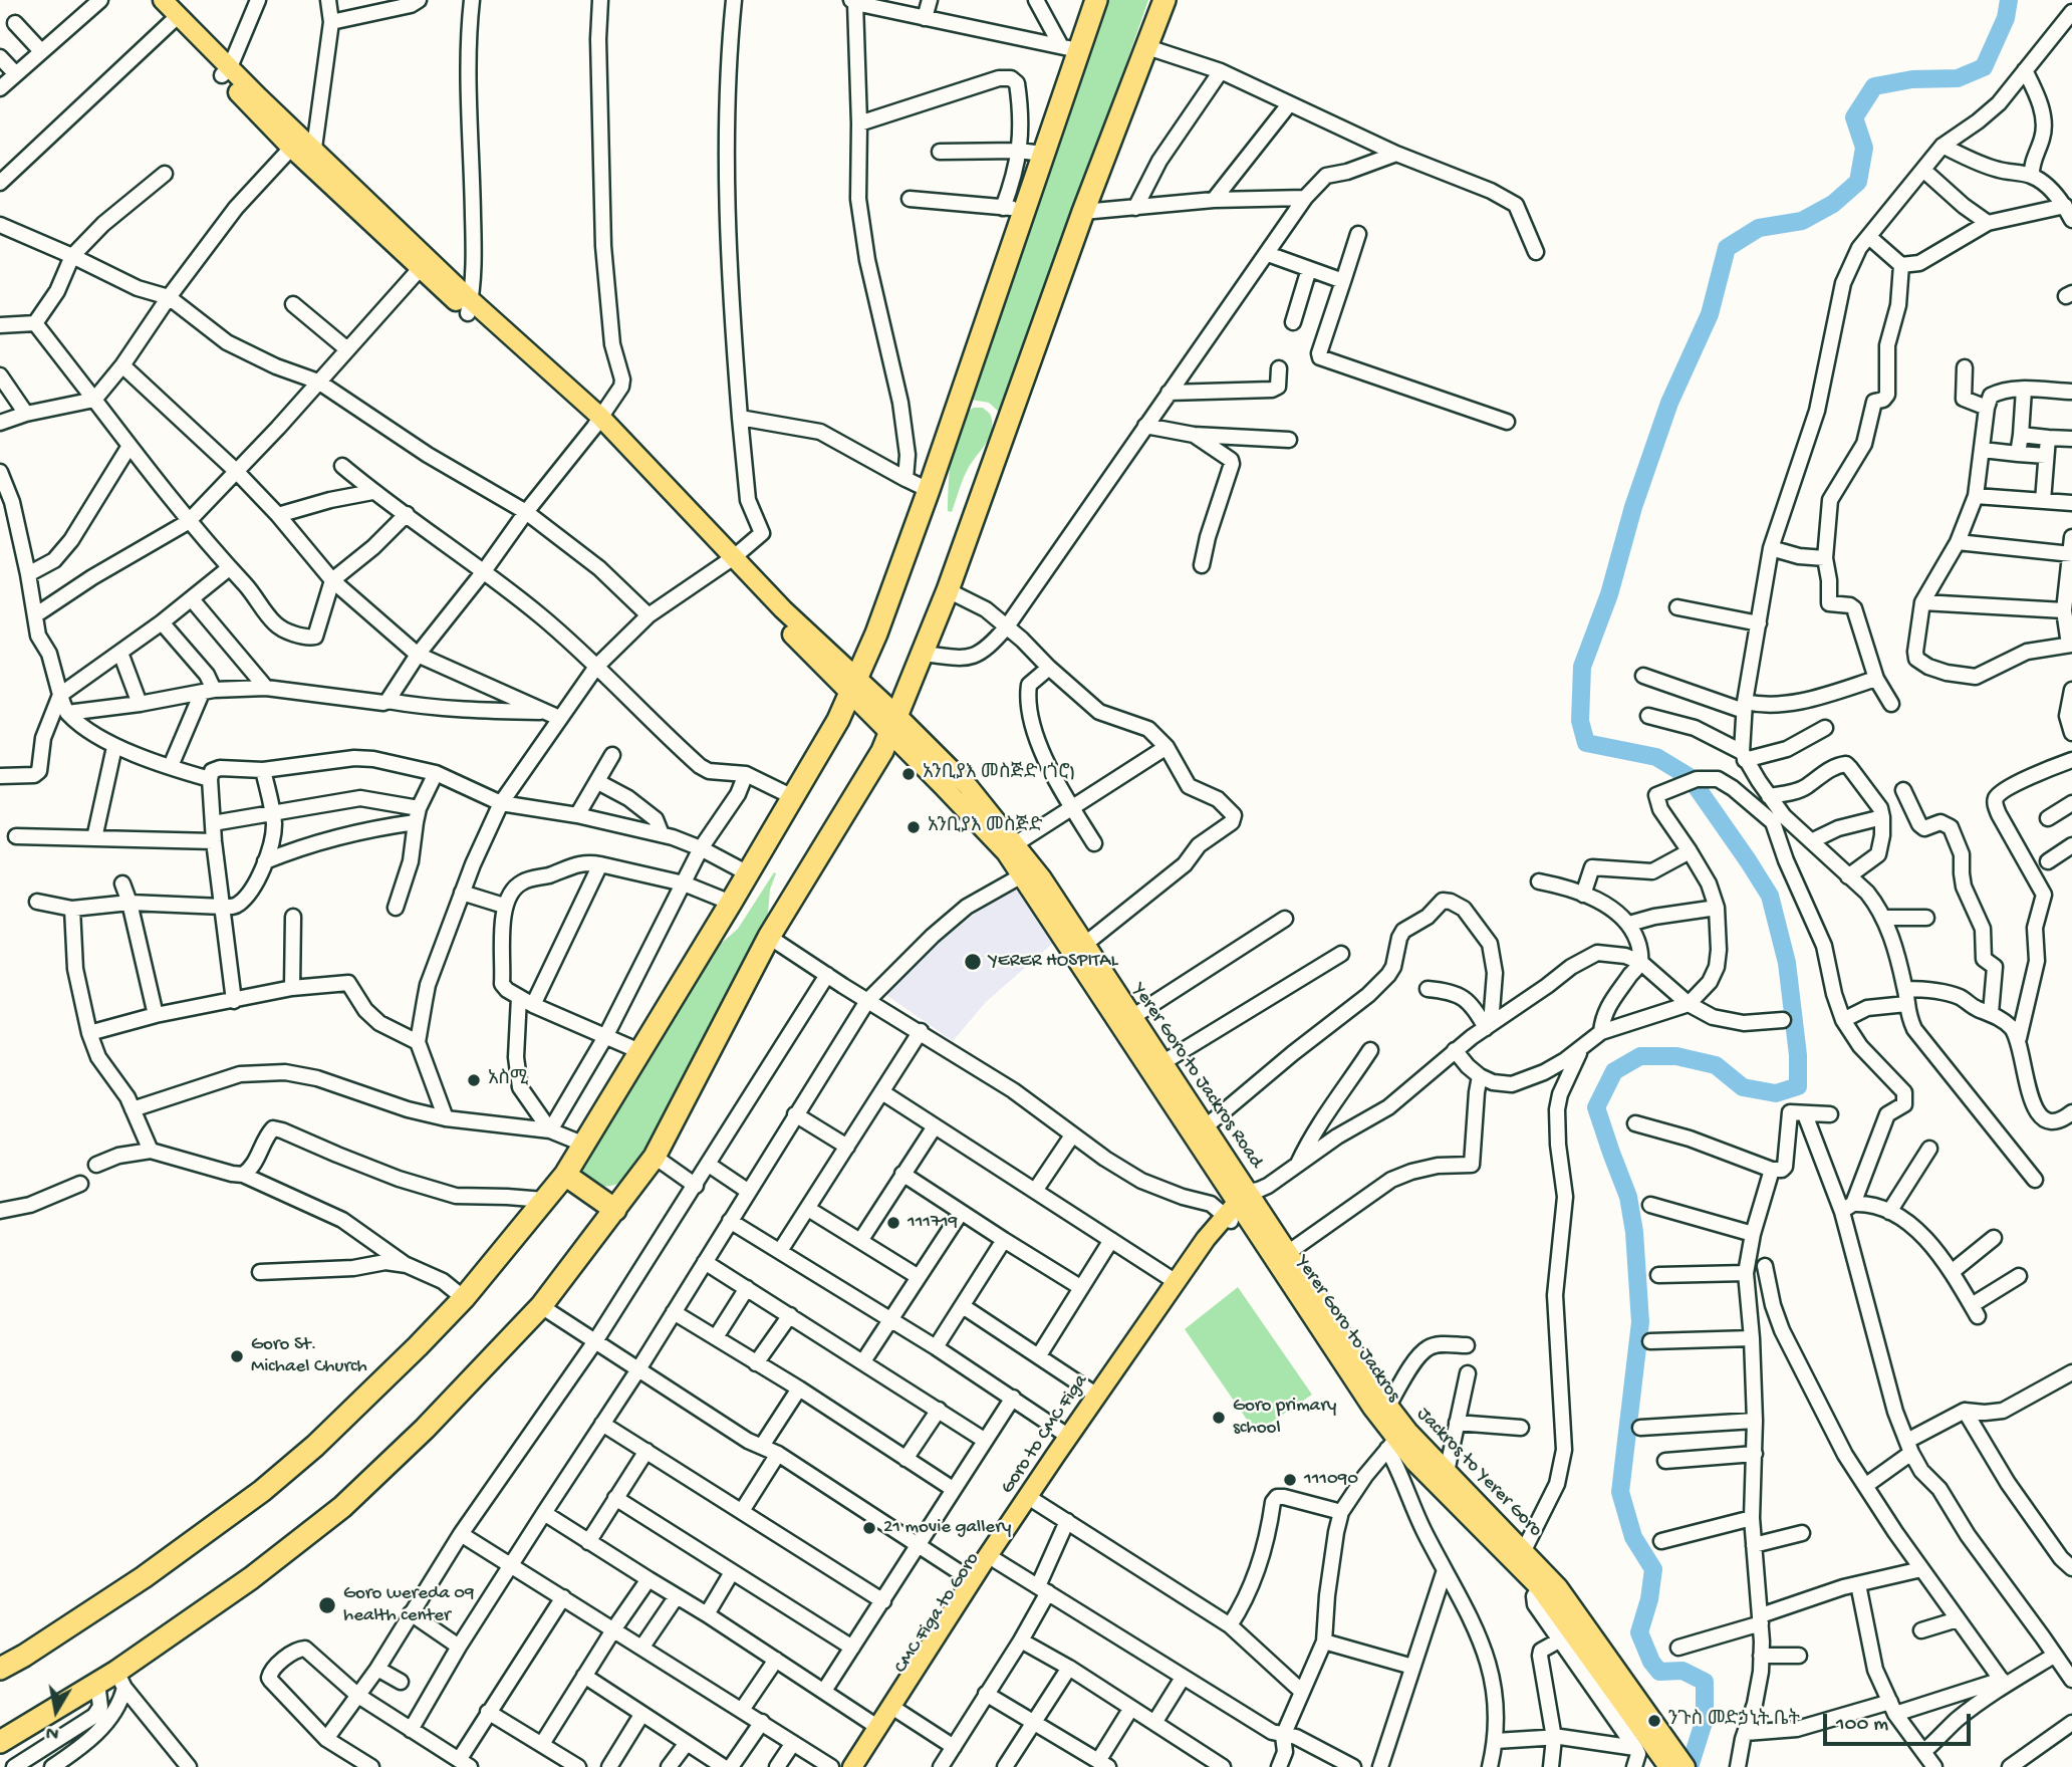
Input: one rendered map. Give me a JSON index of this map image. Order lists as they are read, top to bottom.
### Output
{
  "streets": {
    "main road": [
      "Yerer Goro to Jackros Road",
      "Yerer Goro to Jackros",
      "Goro to CMC Figa",
      "Jackros to Yerer Goro",
      "CMC Figa to Goro"
    ]
  },
  "crossings": [
    ["Yerer Goro to Jackros Road", "Yerer Goro to Jackros"],
    ["Yerer Goro to Jackros Road", "Goro to CMC Figa"],
    ["Yerer Goro to Jackros Road", "Jackros to Yerer Goro"],
    ["Yerer Goro to Jackros Road", "CMC Figa to Goro"],
    ["Yerer Goro to Jackros", "Goro to CMC Figa"],
    ["Yerer Goro to Jackros", "Jackros to Yerer Goro"],
    ["Yerer Goro to Jackros", "CMC Figa to Goro"],
    ["Goro to CMC Figa", "Jackros to Yerer Goro"],
    ["Goro to CMC Figa", "CMC Figa to Goro"],
    ["Jackros to Yerer Goro", "CMC Figa to Goro"]
  ],
  "places": [
    "አንቢያእ መስጅድ (ጎሮ)",
    "አንቢያእ መስጅድ",
    "YERER HOSPITAL",
    "አስሚ",
    "111719",
    "Goro St. Michael Church",
    "Goro primary school",
    "111090",
    "21 movie gallery",
    "Goro wereda 09 health center",
    "ንጉስ መድኃኒት ቤት"
  ],
  "scale_bar": "100 m",
  "north": "bottom"
}
